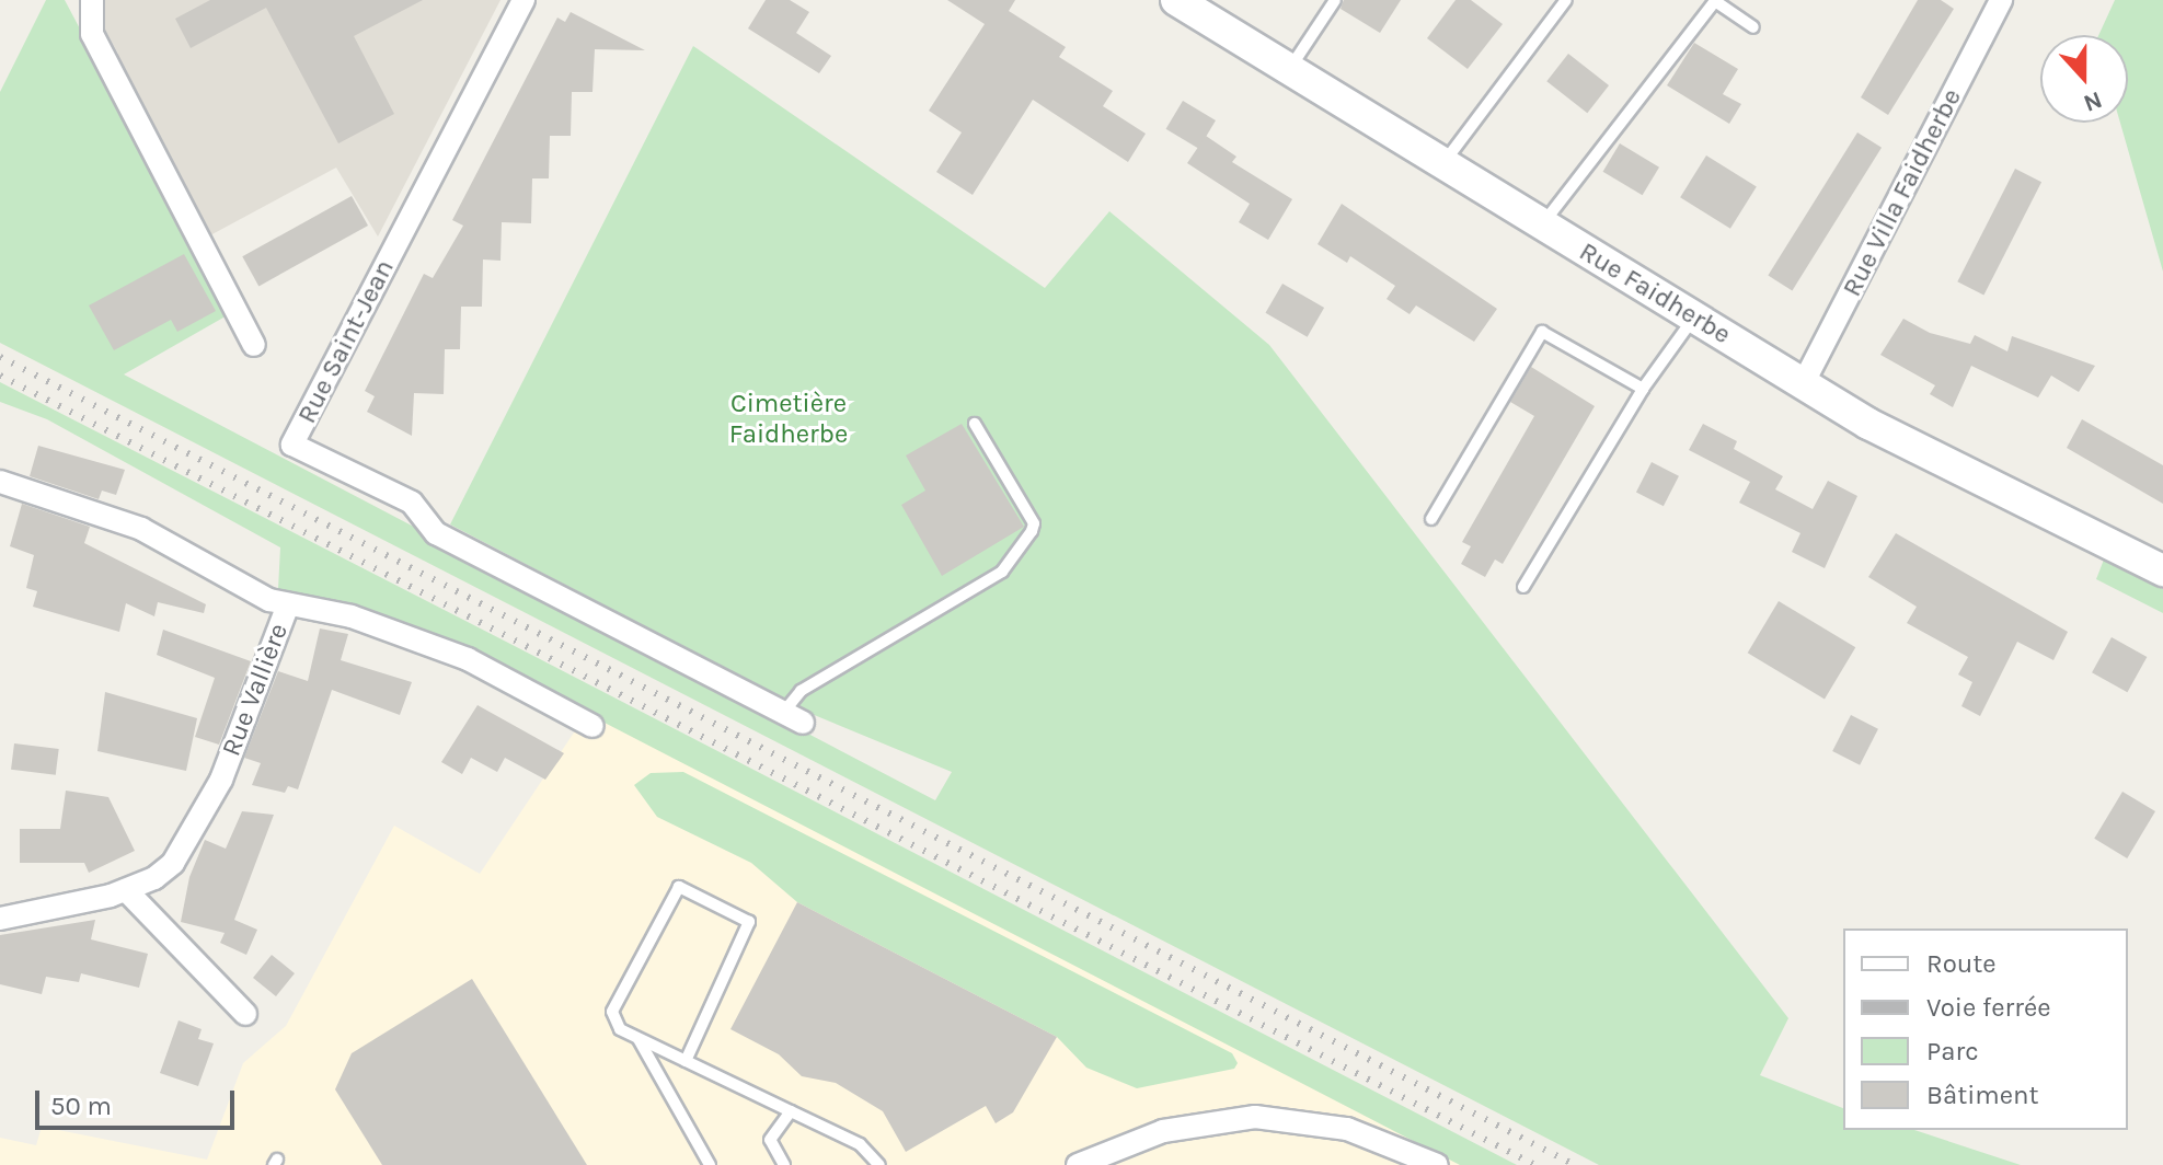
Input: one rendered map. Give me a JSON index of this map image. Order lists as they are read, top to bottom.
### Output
{
  "streets": {
    "main road": ["Rue Faidherbe"],
    "street": ["Rue Villa Faidherbe", "Rue Saint-Jean", "Rue Vallière"]
  },
  "crossings": [
    ["Rue Villa Faidherbe", "Rue Faidherbe"]
  ],
  "parks": ["Cimetière Faidherbe"],
  "legend": [
    "Route",
    "Voie ferrée",
    "Parc",
    "Bâtiment"
  ],
  "scale_bar": "50 m",
  "north": "bottom"
}
